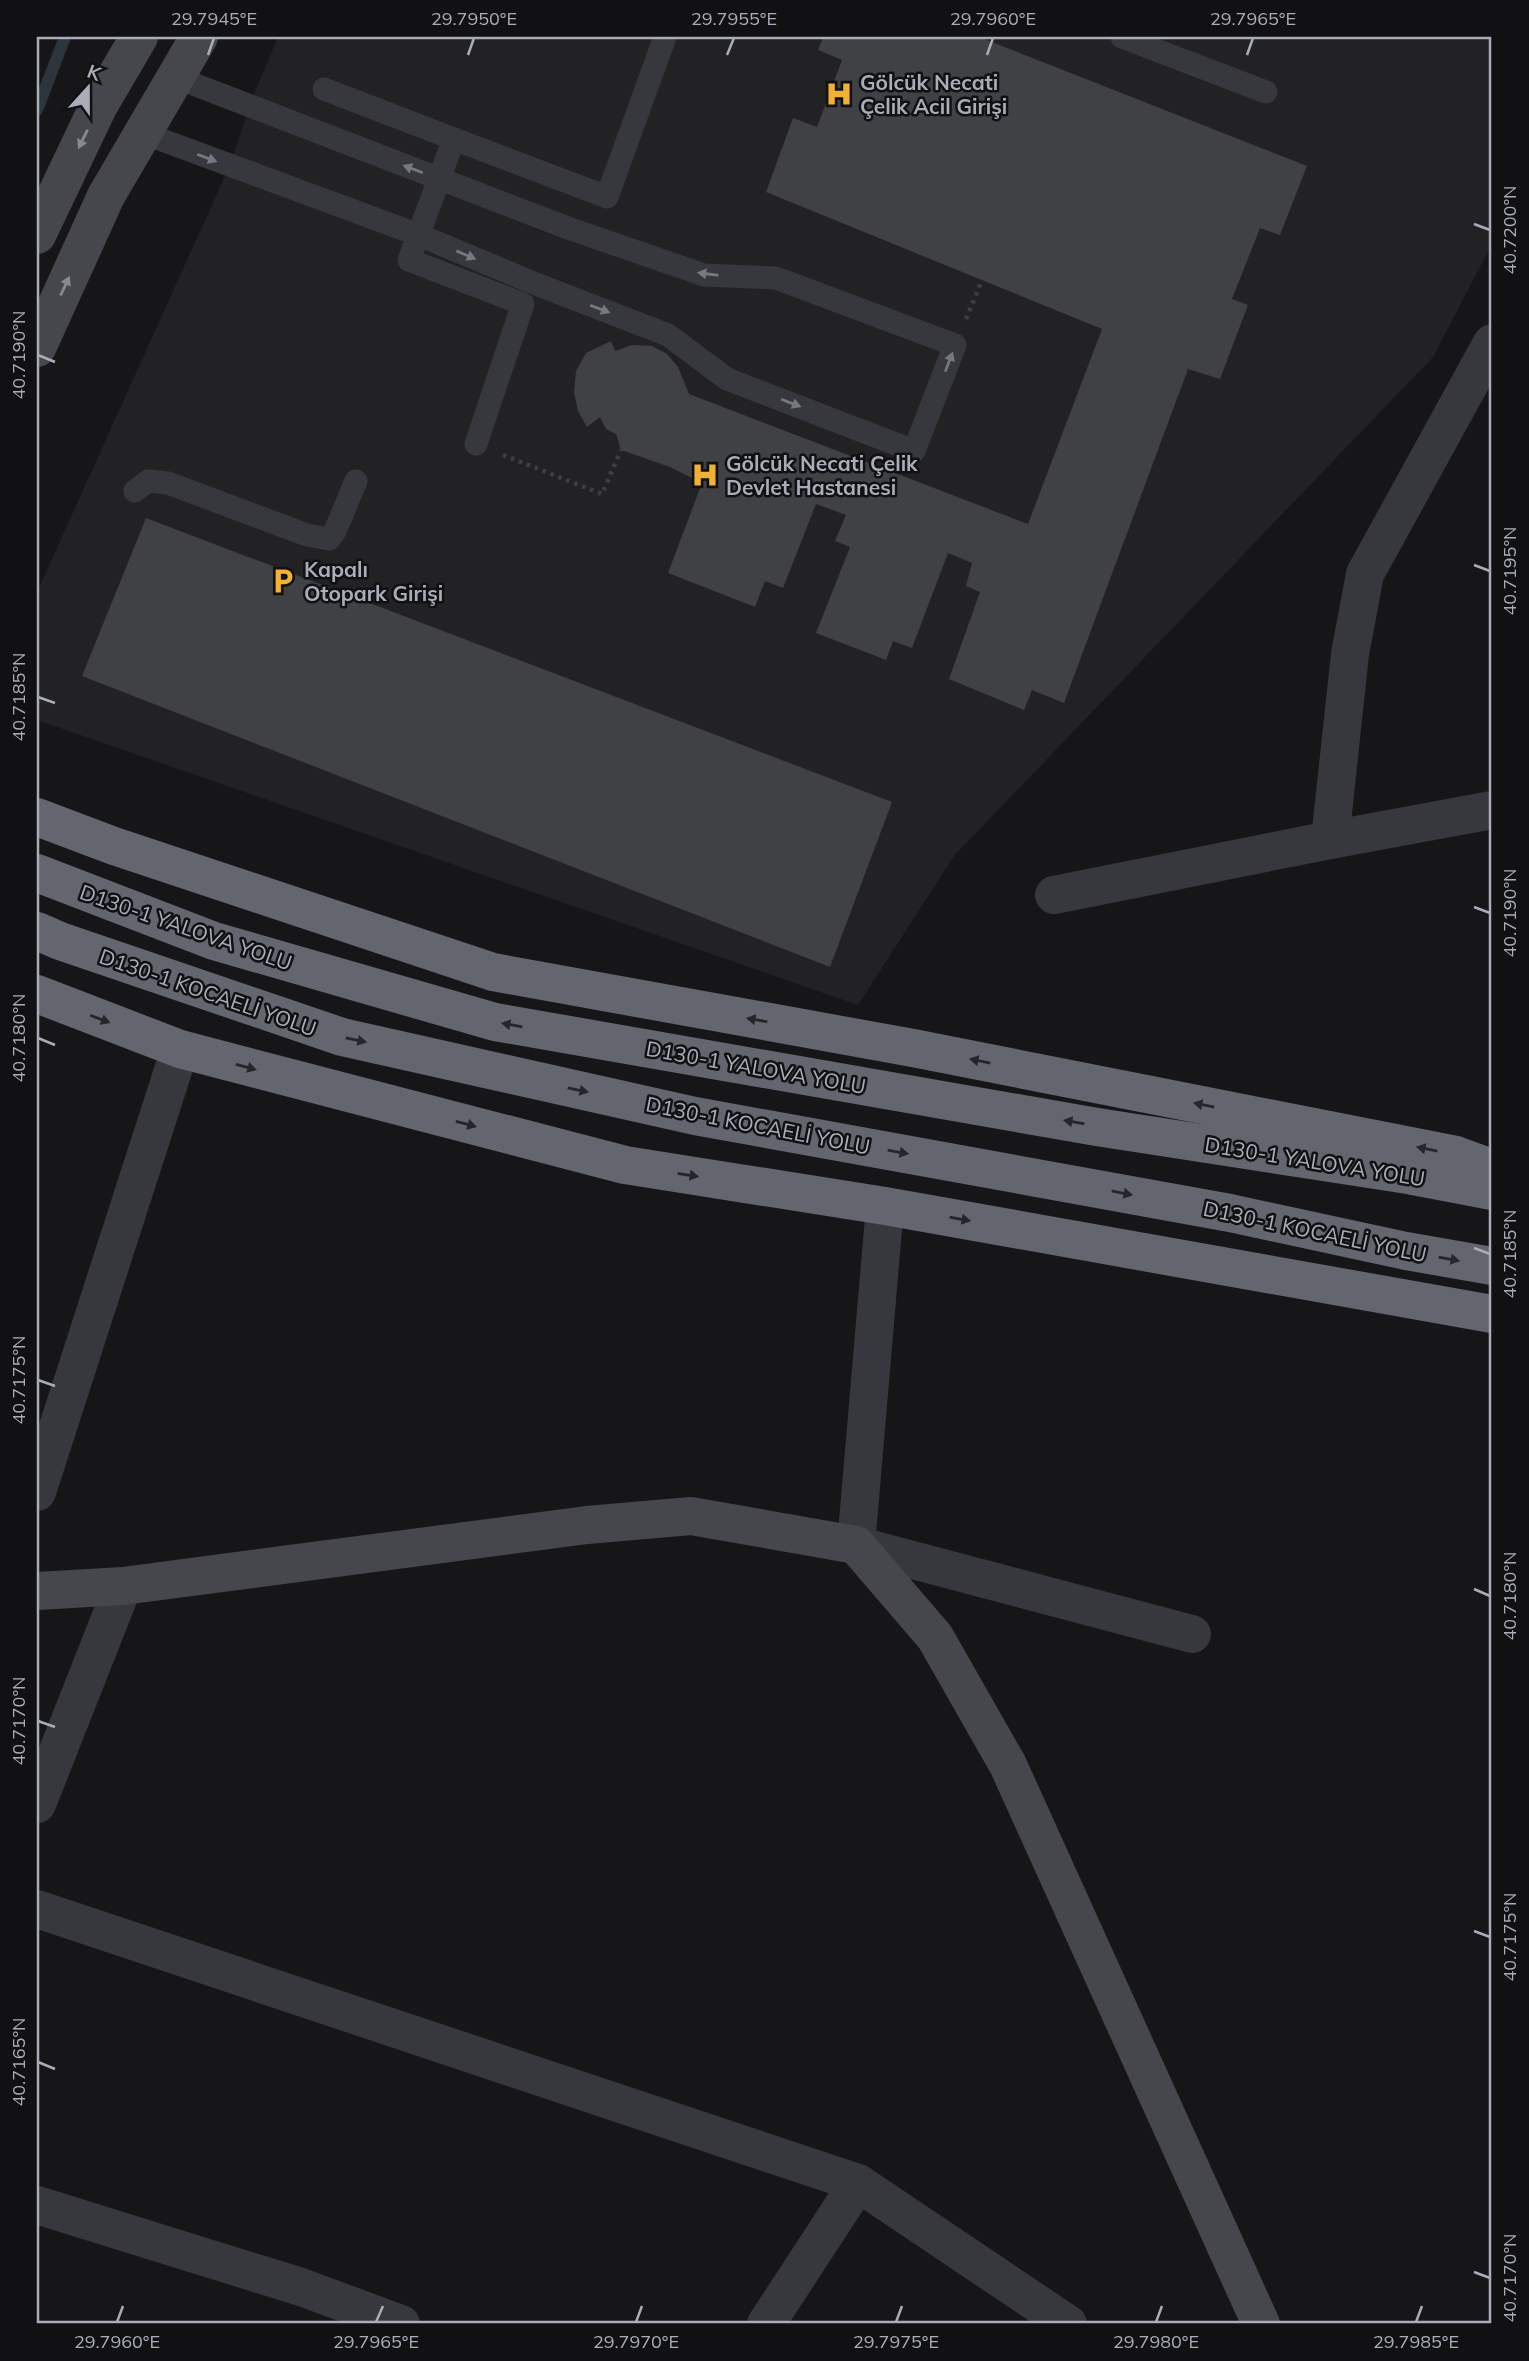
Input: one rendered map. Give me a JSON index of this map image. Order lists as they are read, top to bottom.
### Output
{
  "streets": {
    "highway": ["D130-1 YALOVA YOLU", "D130-1 KOCAELİ YOLU"]
  },
  "places": {
    "hospital": ["Gölcük Necati Çelik Acil Girişi", "Gölcük Necati Çelik Devlet Hastanesi"],
    "parking": ["Kapalı Otopark Girişi"]
  },
  "north": "top",
  "coordinates": [
    "29.7945°E",
    "29.7950°E",
    "29.7955°E",
    "29.7960°E",
    "29.7965°E",
    "40.7200°N",
    "40.7190°N",
    "40.7195°N",
    "40.7185°N",
    "40.7180°N",
    "40.7175°N",
    "40.7170°N",
    "40.7165°N",
    "29.7970°E",
    "29.7975°E",
    "29.7980°E",
    "29.7985°E"
  ]
}
